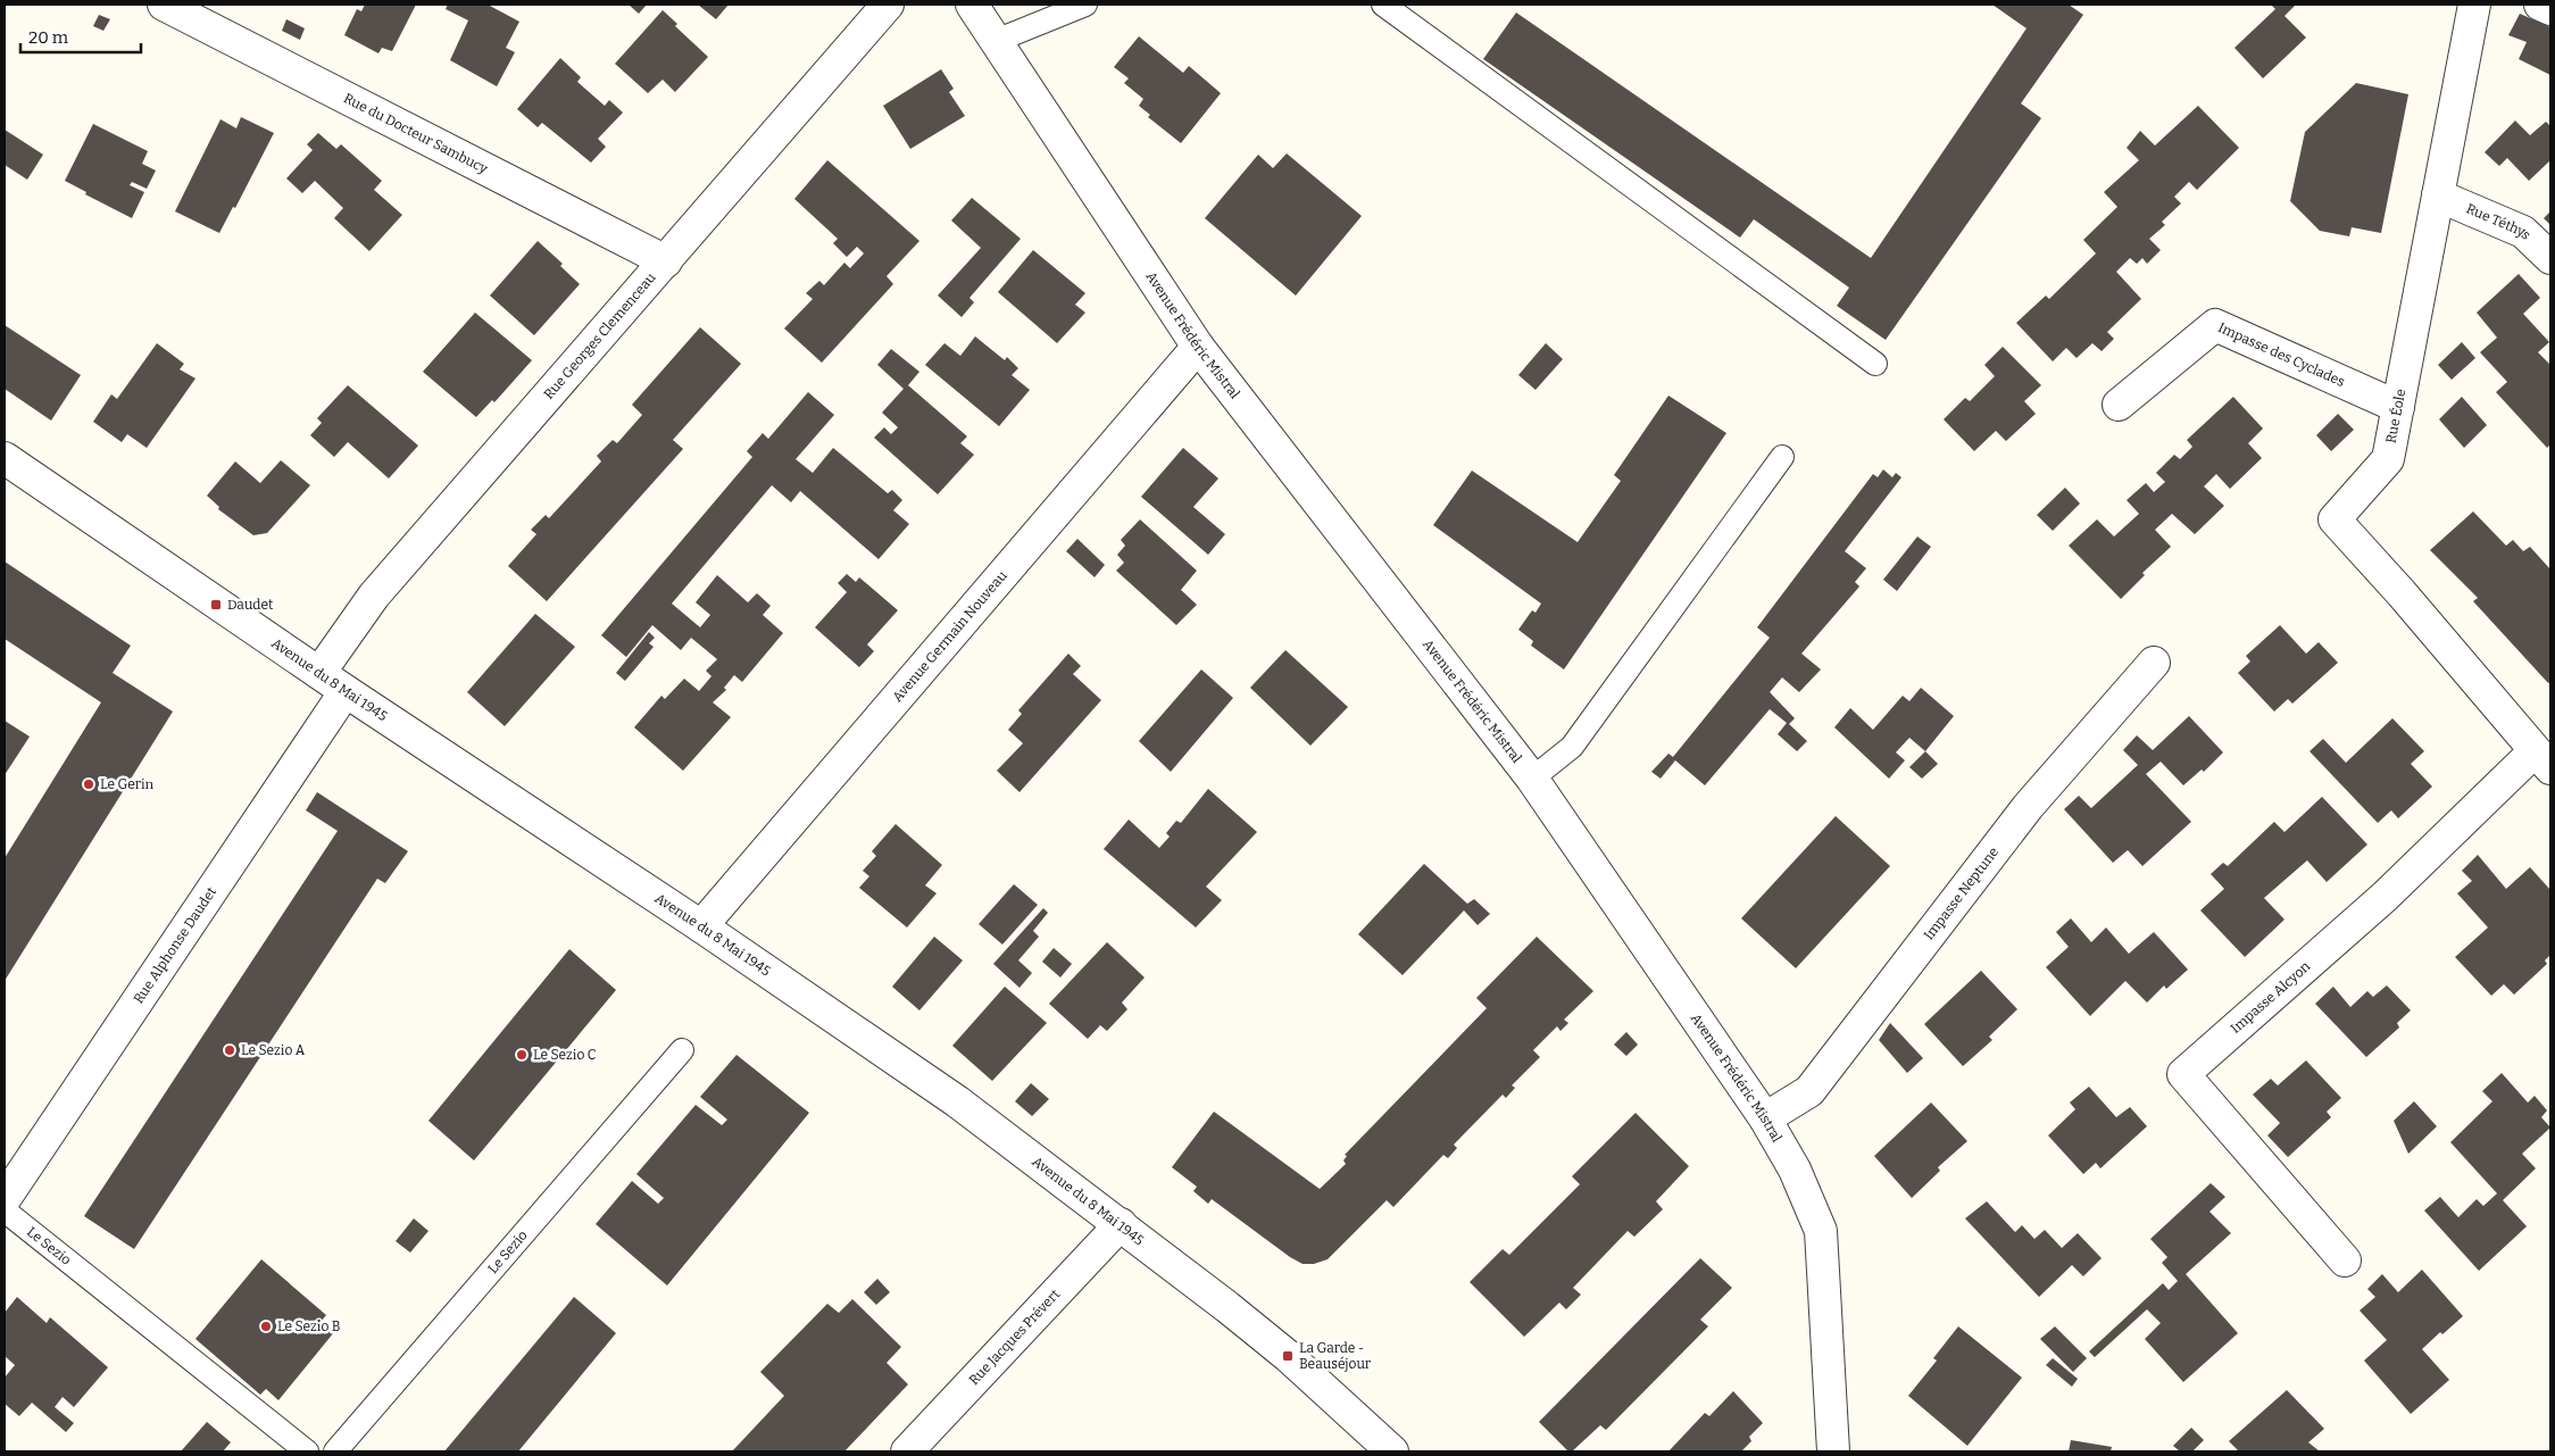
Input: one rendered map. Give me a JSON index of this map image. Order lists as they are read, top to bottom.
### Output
{
  "streets": {
    "street": [
      "Rue du Docteur Sambucy",
      "Rue Téthys",
      "Avenue Frédéric Mistral",
      "Rue Georges Clemenceau",
      "Impasse des Cyclades",
      "Rue Éole",
      "Avenue Germain Nouveau",
      "Avenue du 8 Mai 1945",
      "Impasse Neptune",
      "Rue Alphonse Daudet",
      "Impasse Alcyon",
      "Rue Jacques Prévert"
    ],
    "lane": ["Le Sezio"]
  },
  "crossings": [
    ["Rue du Docteur Sambucy", "Rue Georges Clemenceau"],
    ["Rue Téthys", "Rue Éole"],
    ["Avenue Frédéric Mistral", "Avenue Germain Nouveau"],
    ["Avenue Frédéric Mistral", "Impasse Neptune"],
    ["Rue Georges Clemenceau", "Avenue du 8 Mai 1945"],
    ["Impasse des Cyclades", "Rue Éole"],
    ["Rue Éole", "Impasse Alcyon"],
    ["Avenue Germain Nouveau", "Avenue du 8 Mai 1945"],
    ["Avenue du 8 Mai 1945", "Rue Alphonse Daudet"],
    ["Avenue du 8 Mai 1945", "Rue Jacques Prévert"]
  ],
  "places": {
    "transit": ["Daudet", "La Garde - Beauséjour"],
    "other": [
      "Le Gerin",
      "Le Sezio A",
      "Le Sezio C",
      "Le Sezio B"
    ]
  },
  "scale_bar": "20 m"
}
